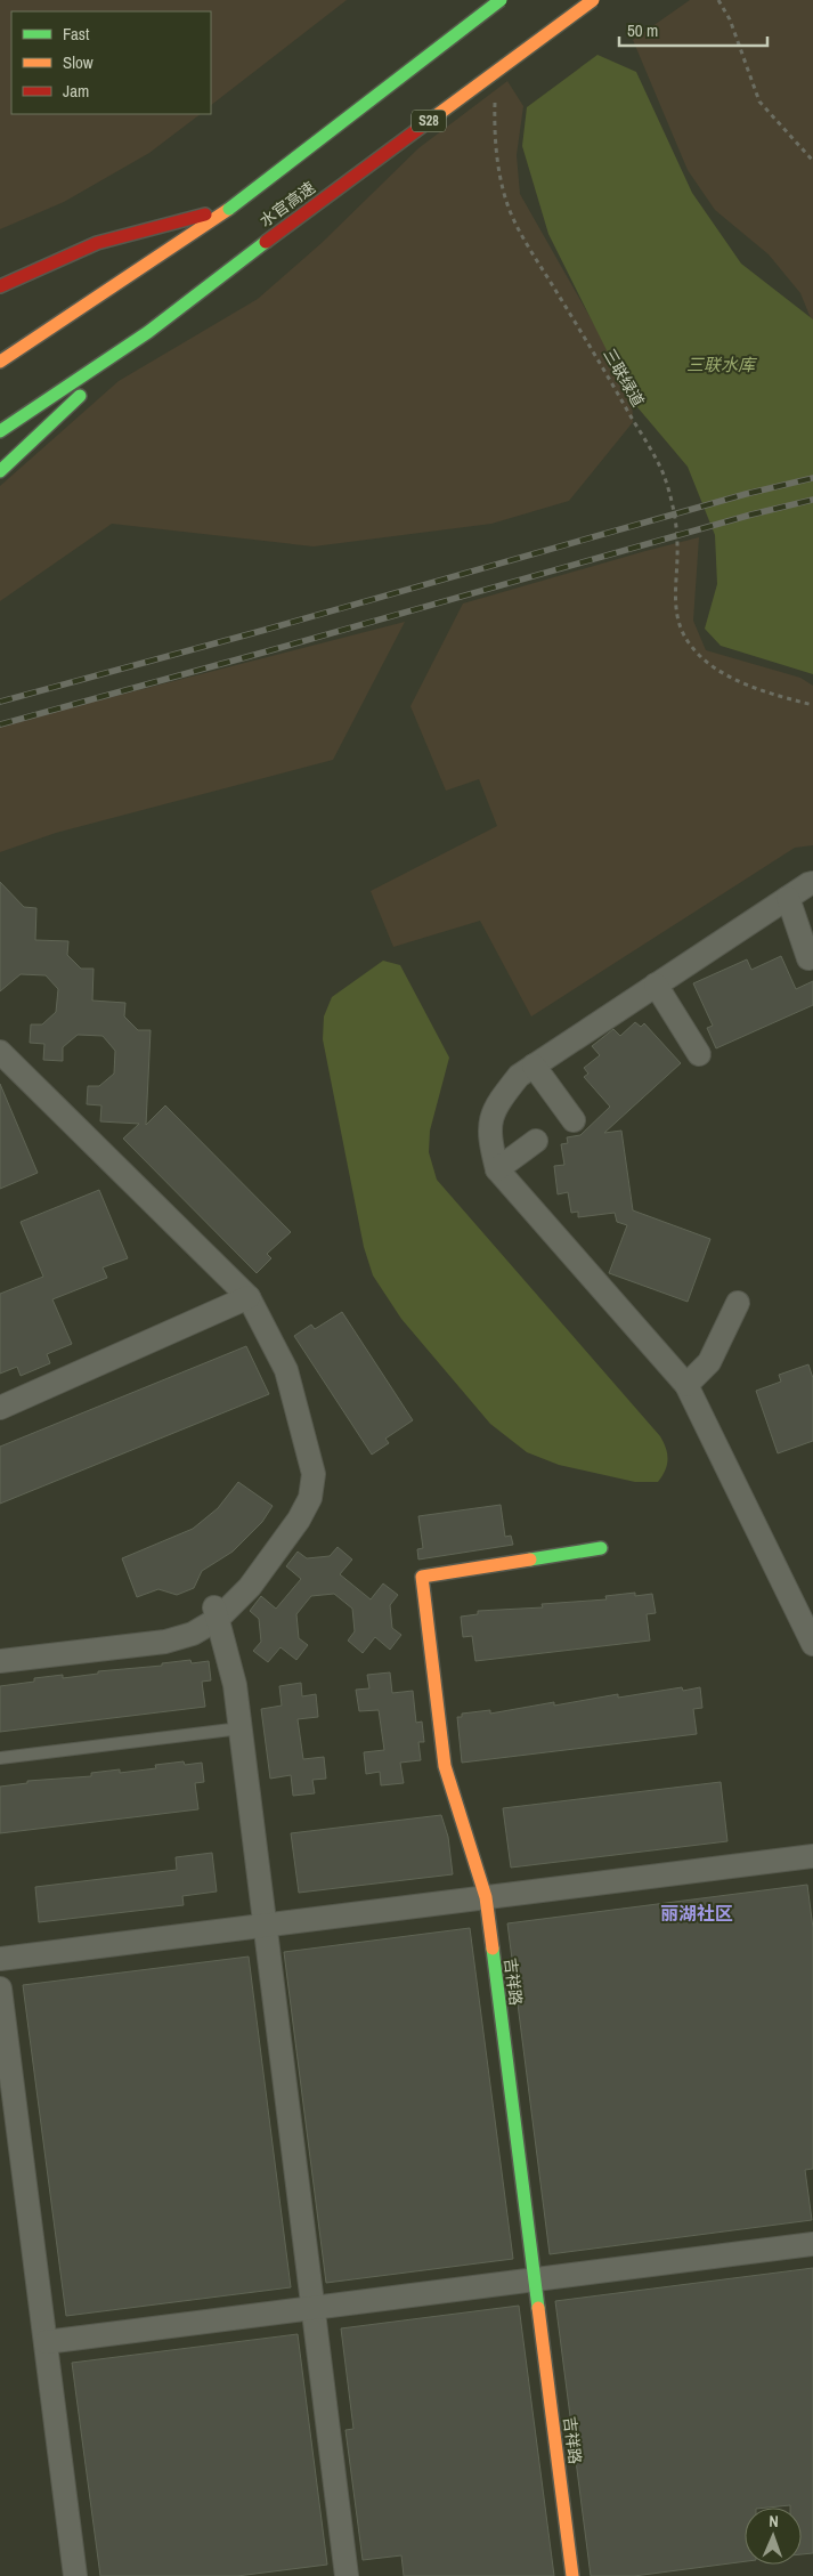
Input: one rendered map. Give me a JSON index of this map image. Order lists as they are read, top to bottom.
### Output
{
  "streets": {
    "main road": ["S28", "水官高速", "吉祥路"],
    "path": ["三联绿道"]
  },
  "districts": ["丽湖社区"],
  "water": ["三联水库"],
  "legend": ["Fast", "Slow", "Jam"],
  "scale_bar": "50 m",
  "north": "top"
}
